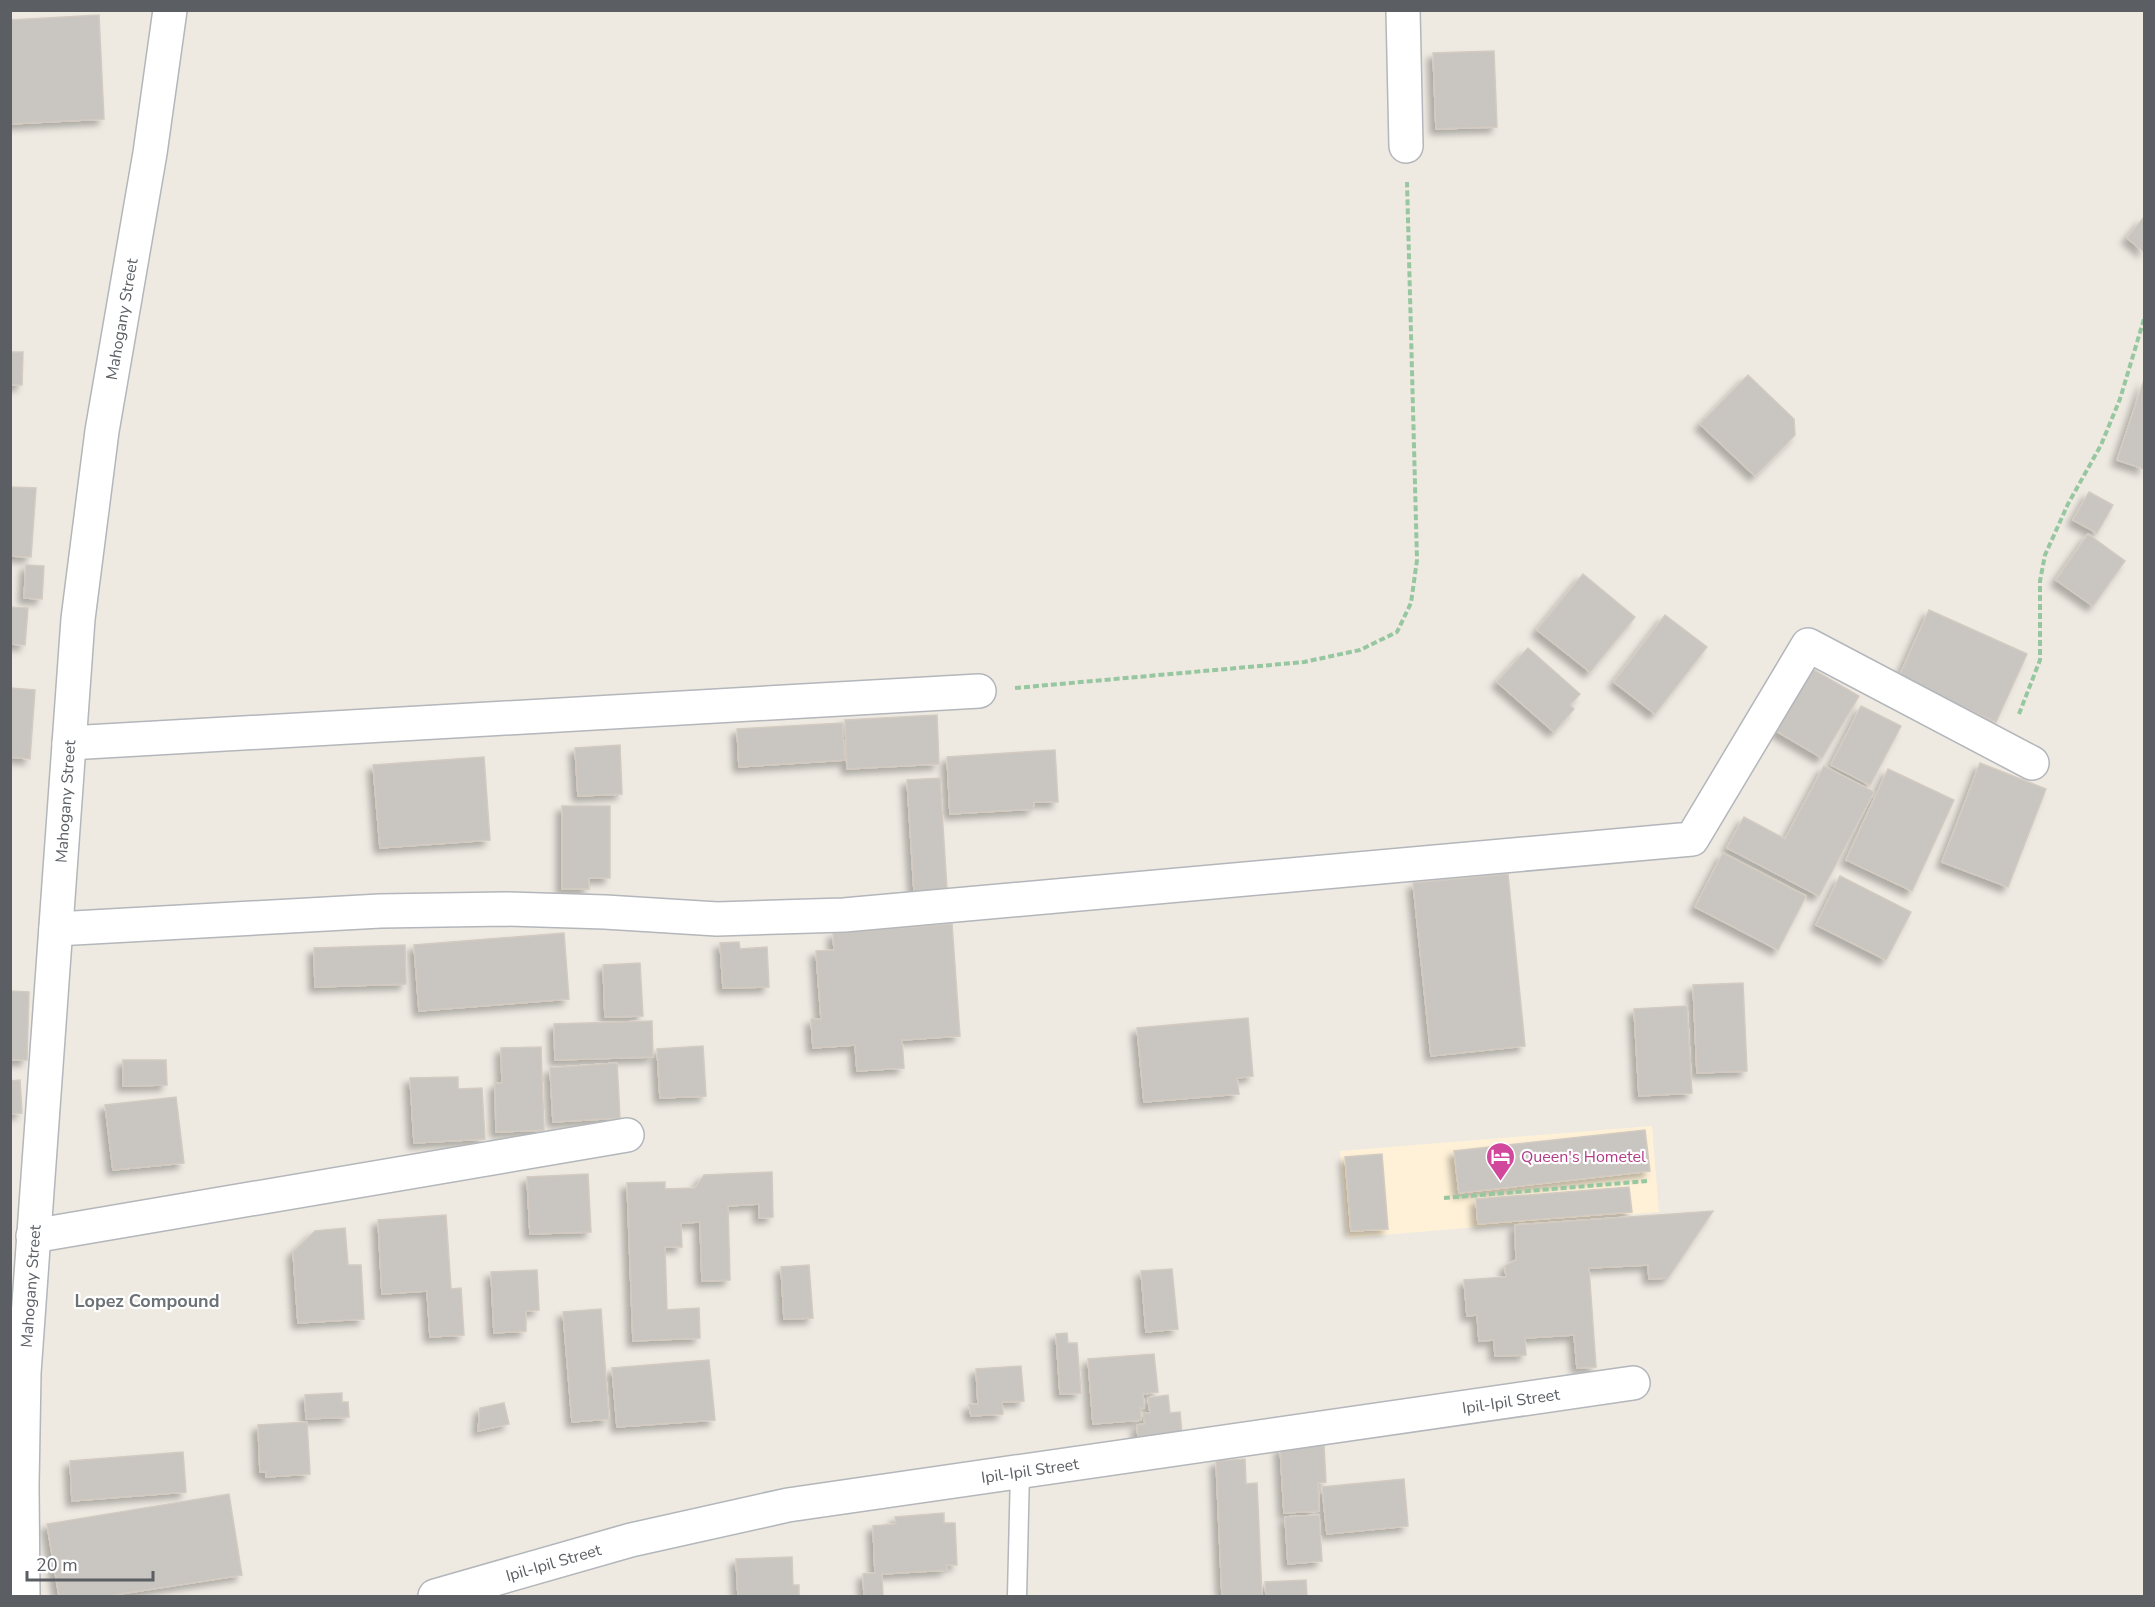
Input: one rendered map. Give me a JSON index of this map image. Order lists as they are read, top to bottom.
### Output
{
  "streets": {
    "street": ["Mahogany Street", "Ipil-Ipil Street"]
  },
  "districts": ["Lopez Compound"],
  "places": {
    "hotel": ["Queen's Hometel"]
  },
  "scale_bar": "20 m"
}
